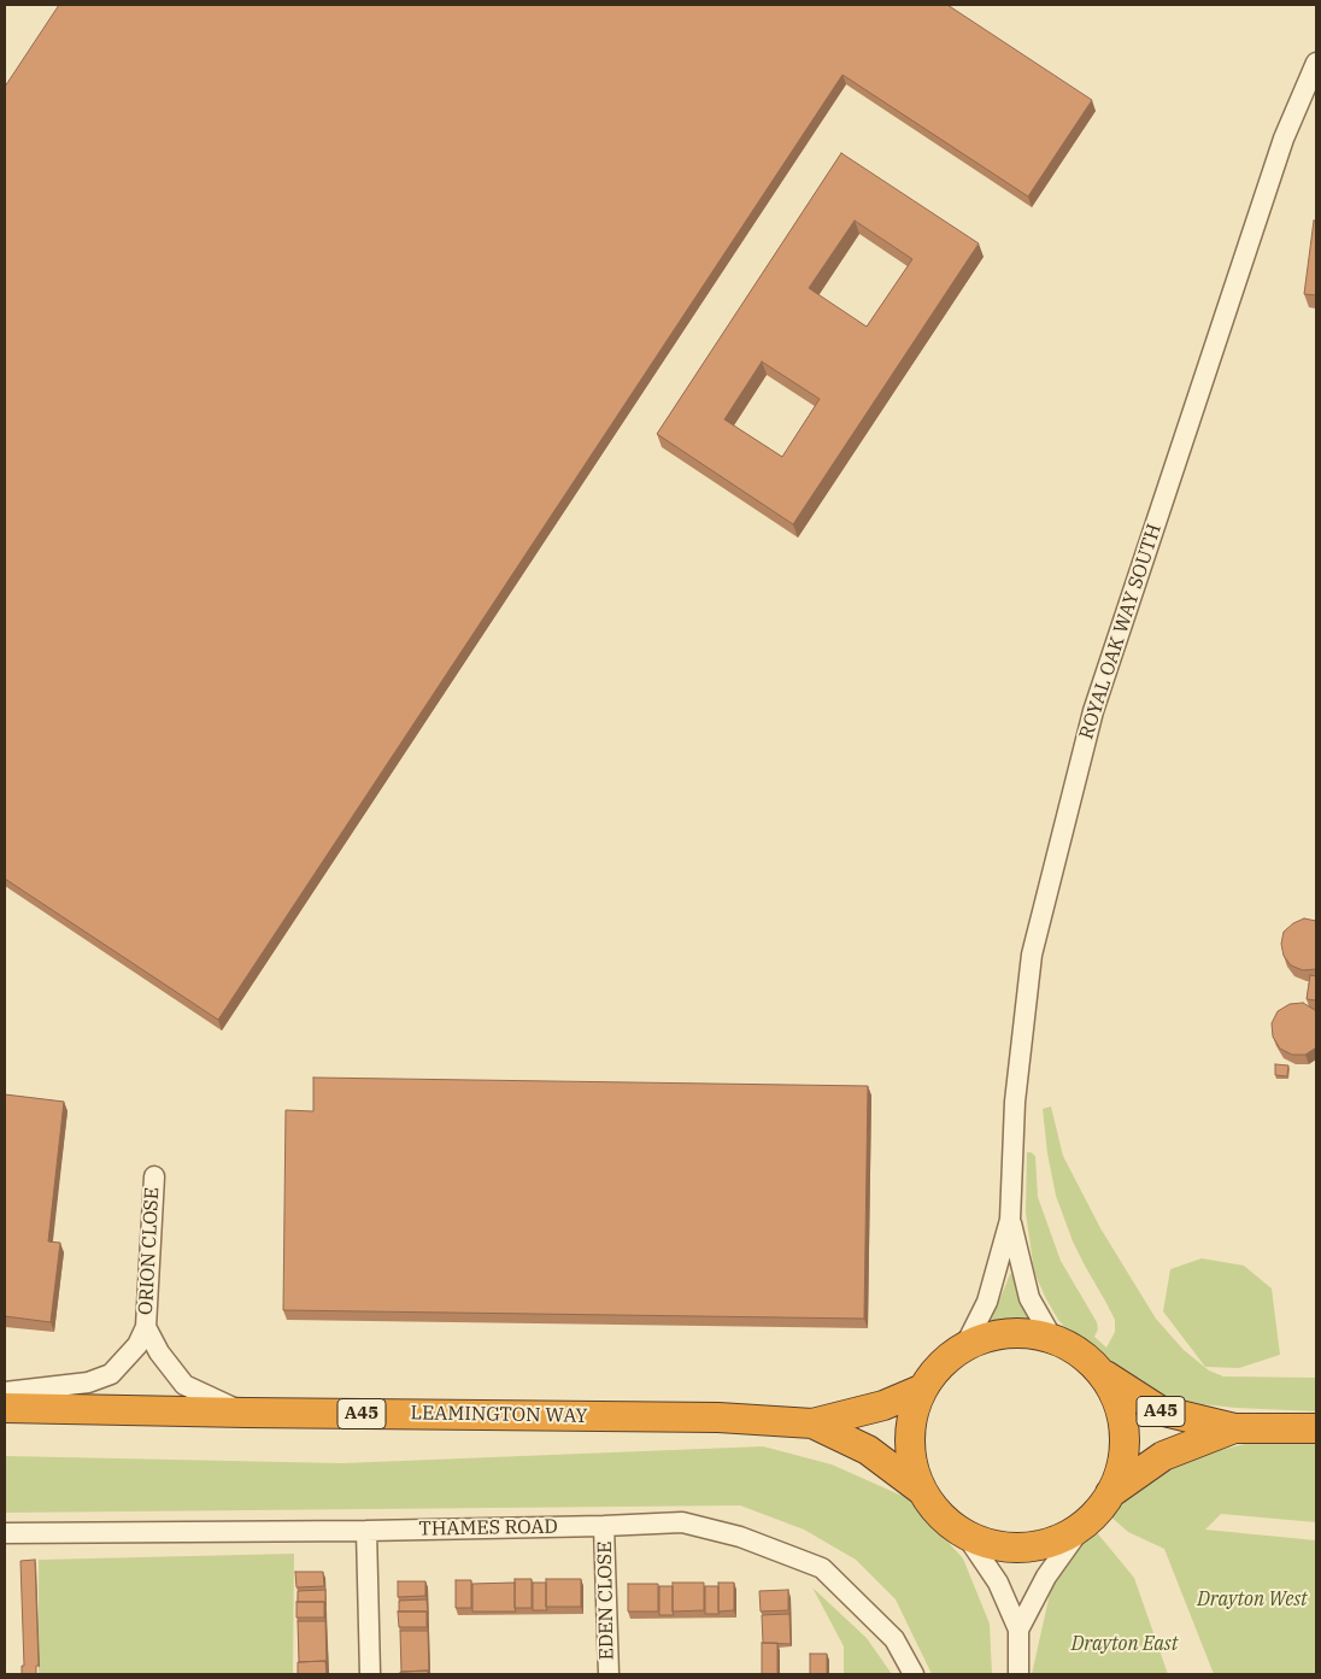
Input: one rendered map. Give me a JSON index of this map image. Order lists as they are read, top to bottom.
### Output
{
  "streets": {
    "highway": ["A45", "LEAMINGTON WAY"],
    "street": [
      "ROYAL OAK WAY SOUTH",
      "ORION CLOSE",
      "THAMES ROAD",
      "EDEN CLOSE"
    ]
  },
  "crossings": [
    ["ROYAL OAK WAY SOUTH", "A45"],
    ["ROYAL OAK WAY SOUTH", "LEAMINGTON WAY"],
    ["ORION CLOSE", "LEAMINGTON WAY"],
    ["A45", "LEAMINGTON WAY"],
    ["THAMES ROAD", "EDEN CLOSE"]
  ],
  "parks": ["Drayton West", "Drayton East"]
}
